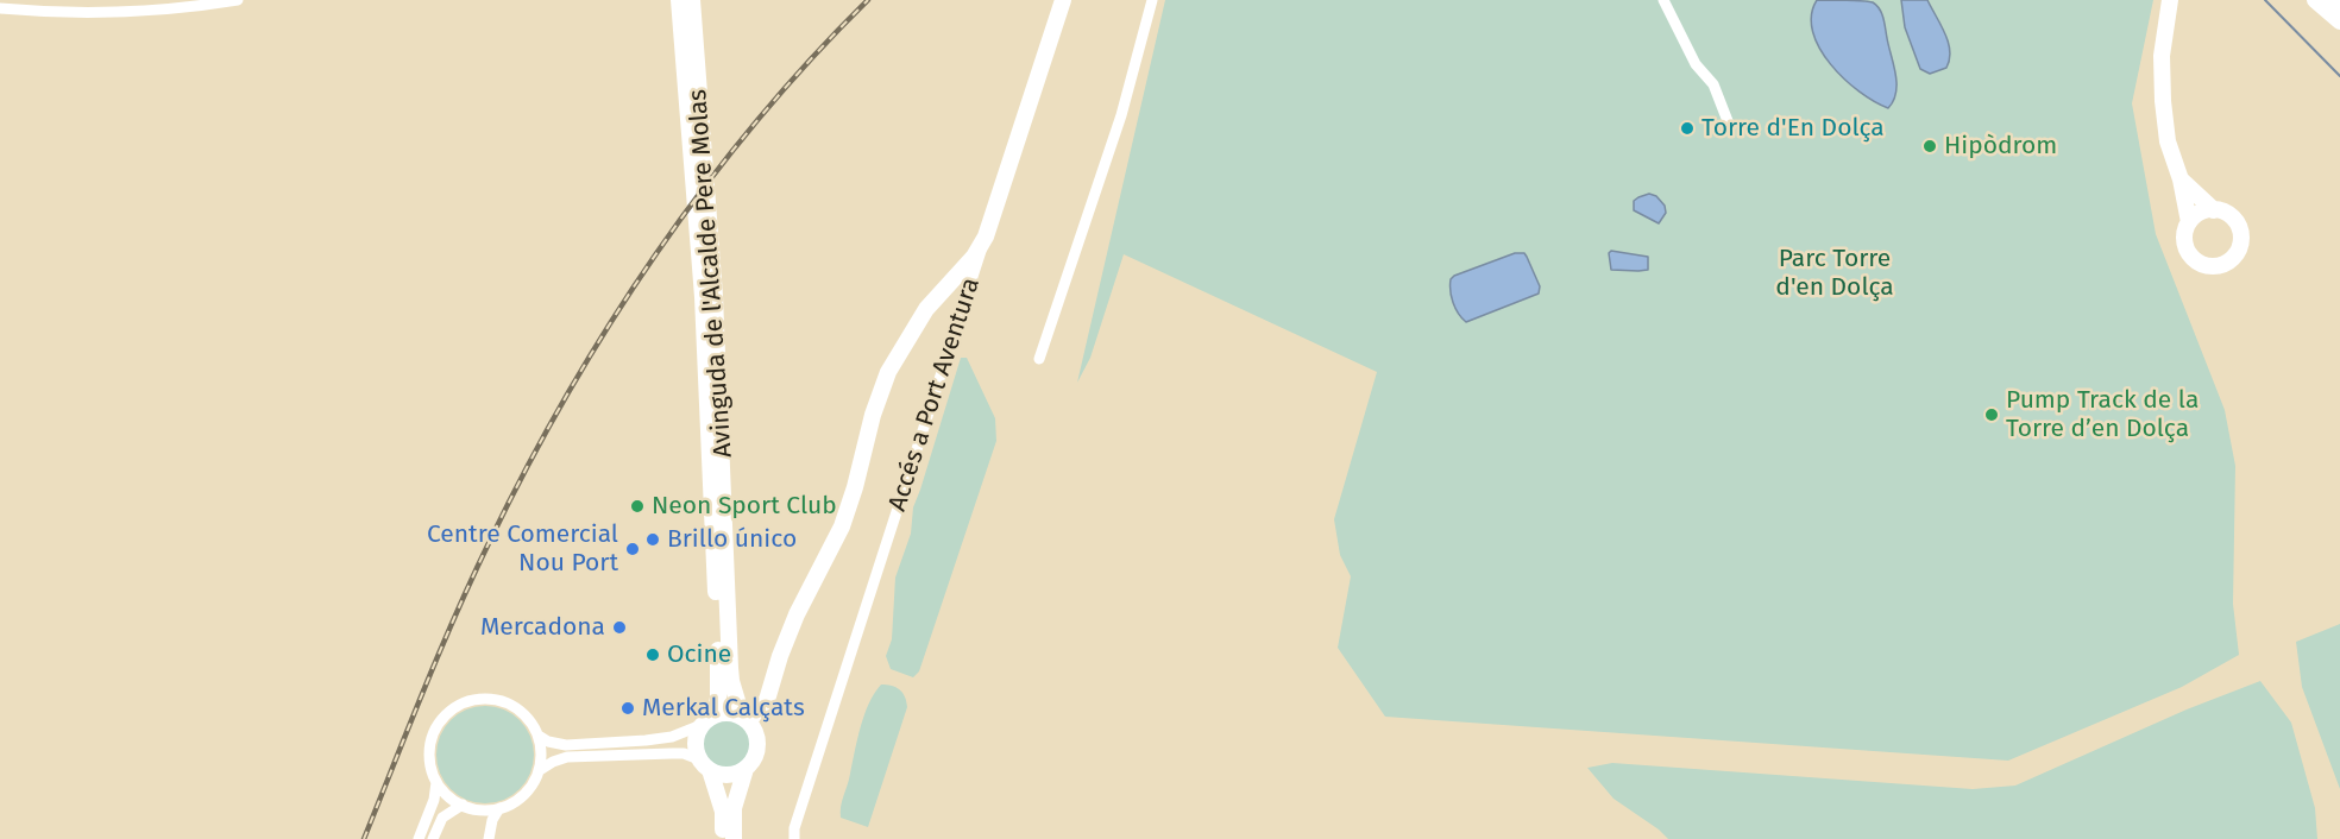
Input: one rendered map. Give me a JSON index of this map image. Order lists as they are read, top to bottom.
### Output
{
  "streets": {
    "street": ["Avinguda de l'Alcalde Pere Molas", "Accés a Port Aventura"]
  },
  "crossings": [
    ["Avinguda de l'Alcalde Pere Molas", "Accés a Port Aventura"]
  ],
  "parks": ["Parc Torre d'en Dolça"],
  "places": [
    "Torre d'En Dolça",
    "Hipòdrom",
    "Pump Track de la Torre d’en Dolça",
    "Neon Sport Club",
    "Brillo único",
    "Centre Comercial Nou Port",
    "Mercadona",
    "Ocine",
    "Merkal Calçats"
  ]
}
